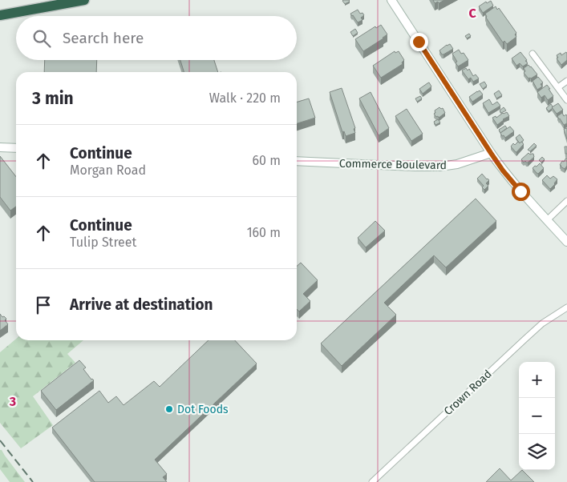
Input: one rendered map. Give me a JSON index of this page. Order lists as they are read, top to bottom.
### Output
{
  "streets": {
    "street": ["Commerce Boulevard", "Crown Road"]
  },
  "places": ["Dot Foods"],
  "page": {
    "search": "Search here",
    "heading": ["3 min", "Walk · 220 m"],
    "list": [
      ["Continue", "Morgan Road", "60 m"],
      ["Continue", "Tulip Street", "160 m"],
      "Arrive at destination"
    ],
    "map_buttons": ["+", "−"]
  },
  "grid": {
    "columns": ["C"],
    "rows": ["3"]
  }
}
